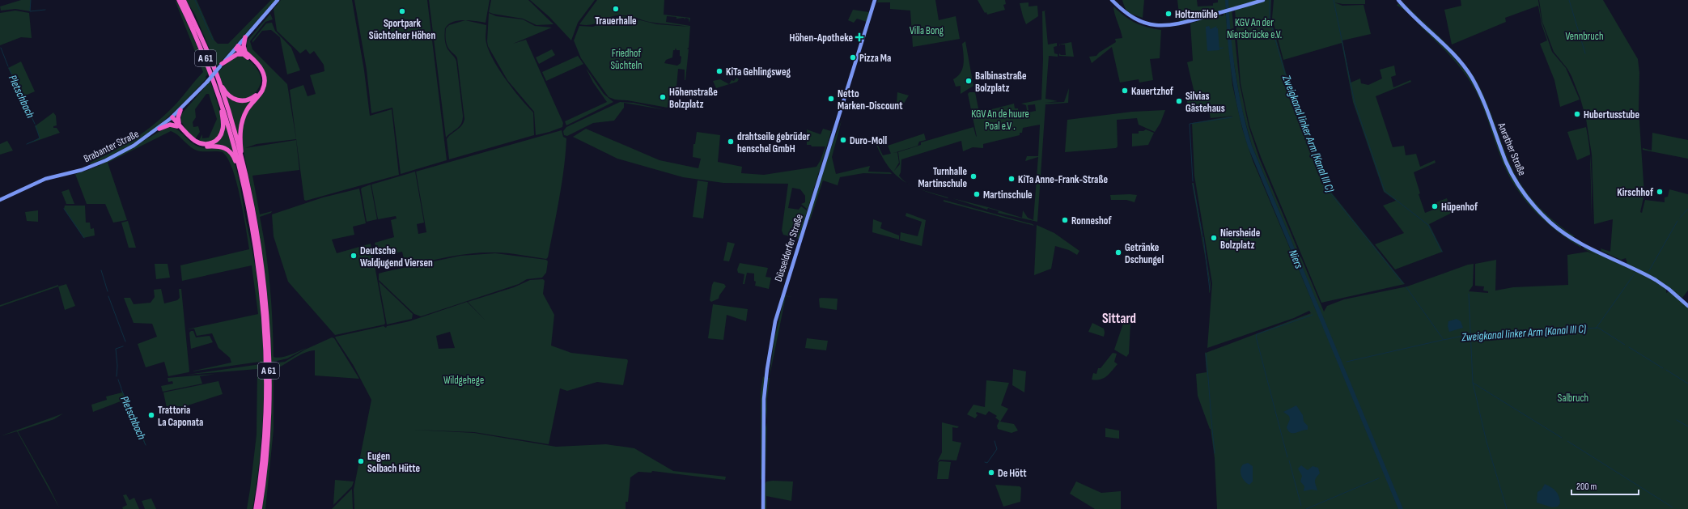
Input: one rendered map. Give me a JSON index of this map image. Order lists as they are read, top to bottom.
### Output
{
  "streets": {
    "highway": ["A 61"],
    "main road": ["Brabanter Straße", "Anrather Straße", "Düsseldorfer Straße"]
  },
  "districts": ["Sittard"],
  "water": ["Pletschbach", "Zweigkanal linker Arm (Kanal III C)", "Niers"],
  "parks": [
    "KGV An der Niersbrücke e.V.",
    "Villa Bong",
    "Vennbruch",
    "Friedhof Süchteln",
    "KGV An de huure Poal e.V .",
    "Wildgehege",
    "Salbruch"
  ],
  "places": {
    "other": [
      "Trauerhalle",
      "Sportpark Süchtelner Höhen",
      "Holtzmühle",
      "Pizza Ma",
      "KiTa Gehlingsweg",
      "Balbinastraße Bolzplatz",
      "Kauertzhof",
      "Höhenstraße Bolzplatz",
      "Netto Marken-Discount",
      "Silvias Gästehaus",
      "Hubertusstube",
      "Duro-Moll",
      "drahtseile gebrüder henschel GmbH",
      "Turnhalle Martinschule",
      "KiTa Anne-Frank-Straße",
      "Kirschhof",
      "Martinschule",
      "Hüpenhof",
      "Ronneshof",
      "Niersheide Bolzplatz",
      "Getränke Dschungel",
      "Deutsche Waldjugend Viersen",
      "Trattoria La Caponata",
      "Eugen Solbach Hütte",
      "De Hött"
    ],
    "health": ["Höhen-Apotheke"]
  },
  "scale_bar": "200 m"
}
